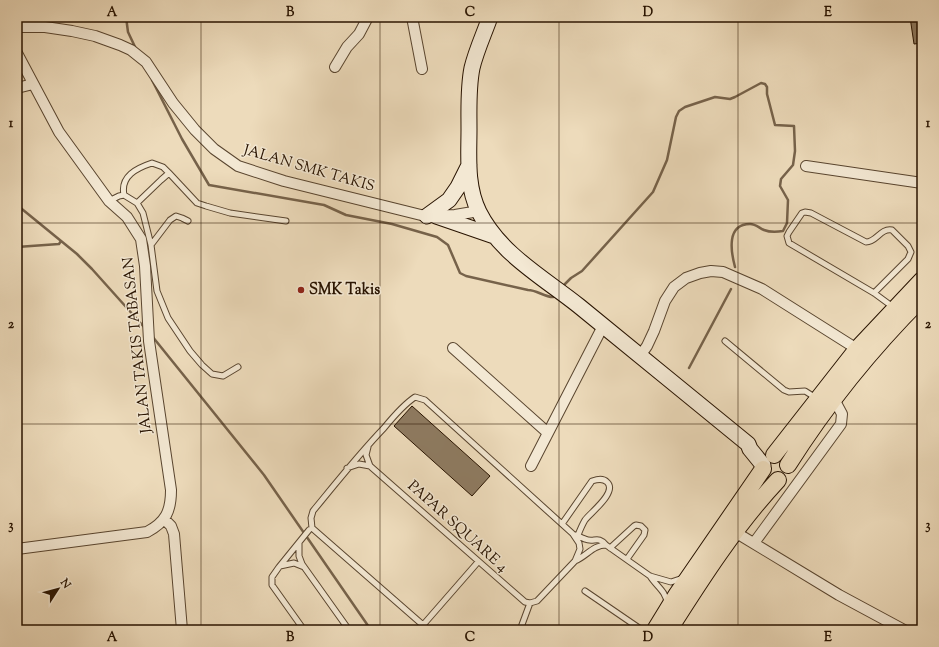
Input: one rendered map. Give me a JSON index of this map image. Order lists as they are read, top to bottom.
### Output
{
  "streets": {
    "street": ["JALAN SMK TAKIS", "JALAN TAKIS TABASAN"],
    "lane": ["PAPAR SQUARE 4"]
  },
  "places": ["SMK Takis"],
  "north": "top right",
  "grid": {
    "columns": [
      "A",
      "B",
      "C",
      "D",
      "E"
    ],
    "rows": ["1", "2", "3"]
  }
}
